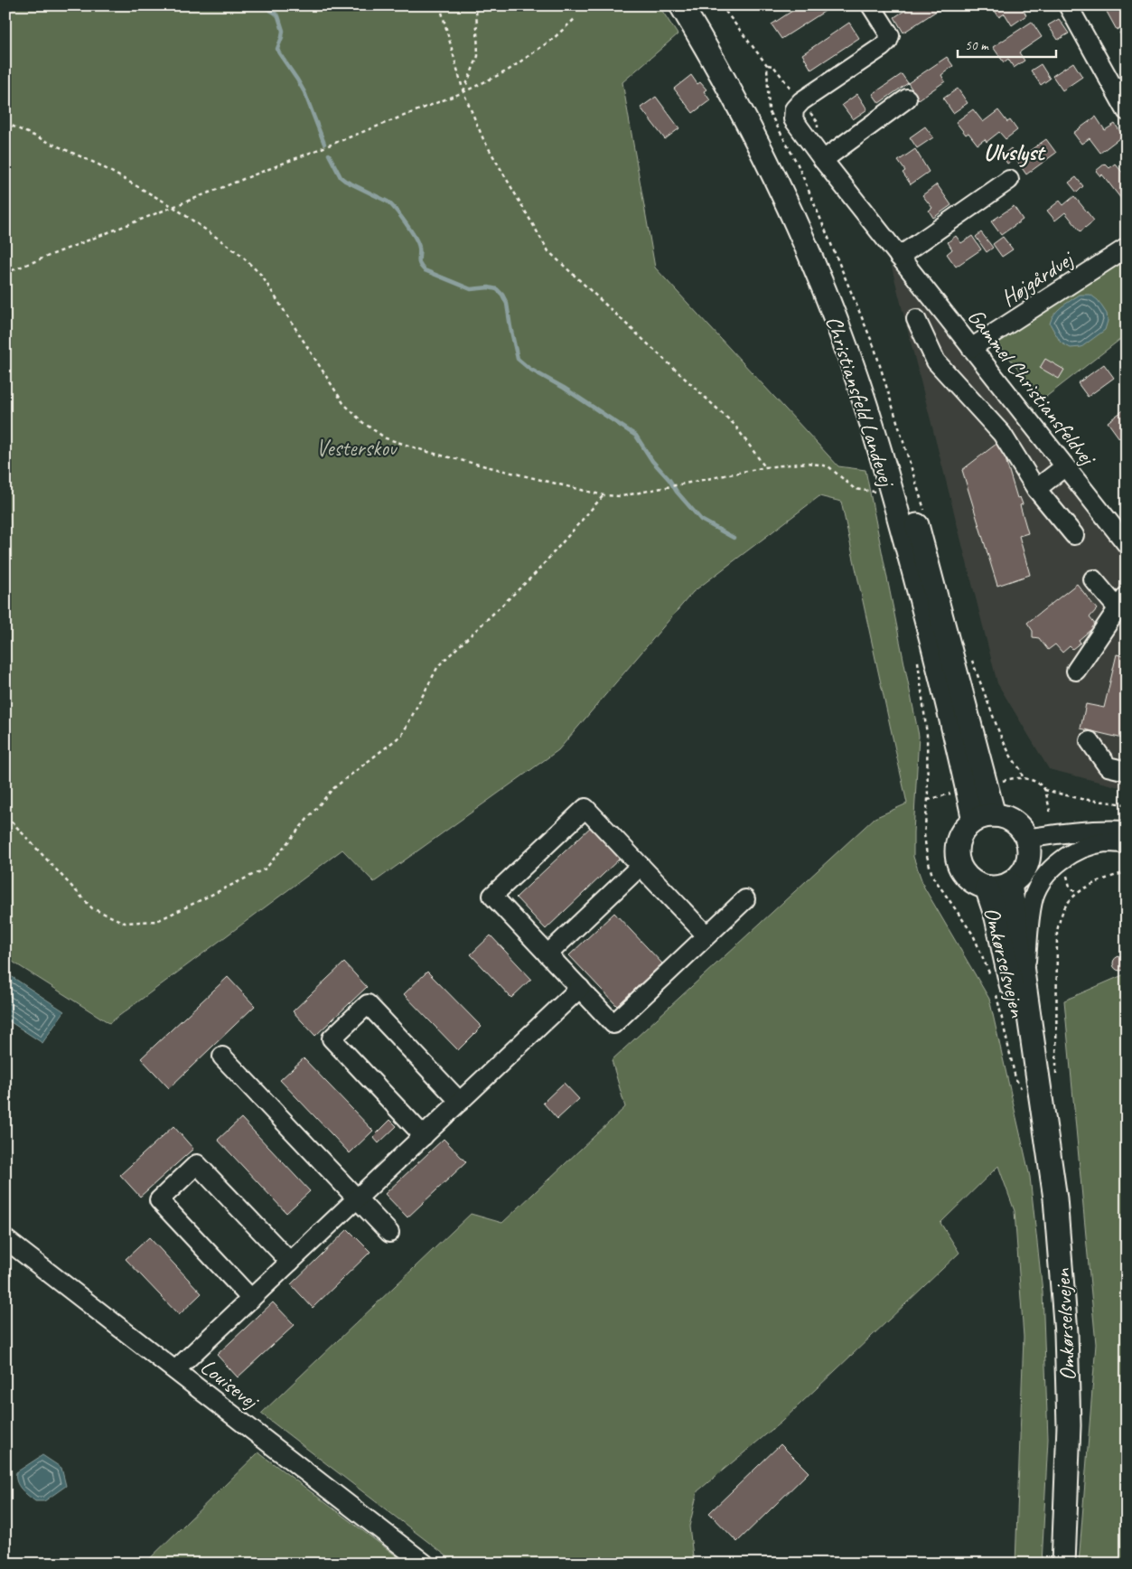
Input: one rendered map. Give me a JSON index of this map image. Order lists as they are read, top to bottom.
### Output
{
  "streets": {
    "main road": ["Christiansfeld Landevej", "Omkørselsvejen"],
    "street": ["Højgårdvej", "Gammel Christiansfeldvej", "Louisevej"]
  },
  "crossings": [
    ["Højgårdvej", "Gammel Christiansfeldvej"],
    ["Christiansfeld Landevej", "Omkørselsvejen"]
  ],
  "districts": ["Ulvslyst"],
  "parks": ["Vesterskov"],
  "scale_bar": "50 m"
}
